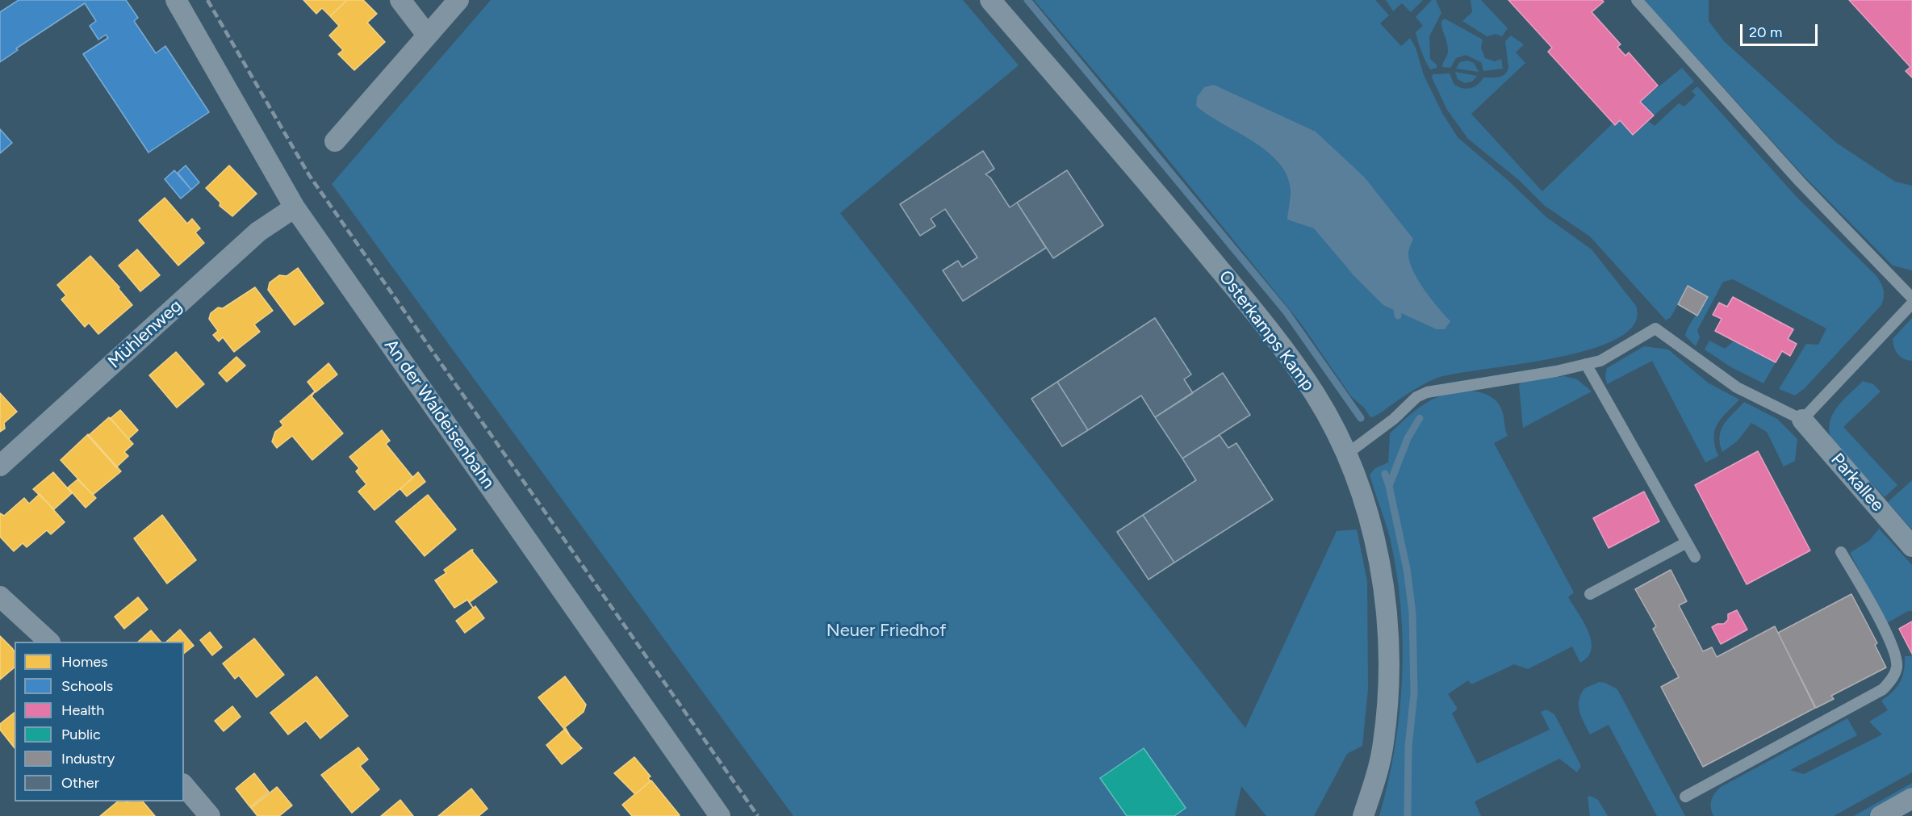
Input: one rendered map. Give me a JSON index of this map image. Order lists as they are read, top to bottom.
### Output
{
  "streets": {
    "street": [
      "Osterkamps Kamp",
      "Mühlenweg",
      "An der Waldeisenbahn",
      "Parkallee"
    ]
  },
  "crossings": [
    ["Mühlenweg", "An der Waldeisenbahn"]
  ],
  "parks": ["Neuer Friedhof"],
  "legend": [
    "Homes",
    "Schools",
    "Health",
    "Public",
    "Industry",
    "Other"
  ],
  "scale_bar": "20 m"
}
